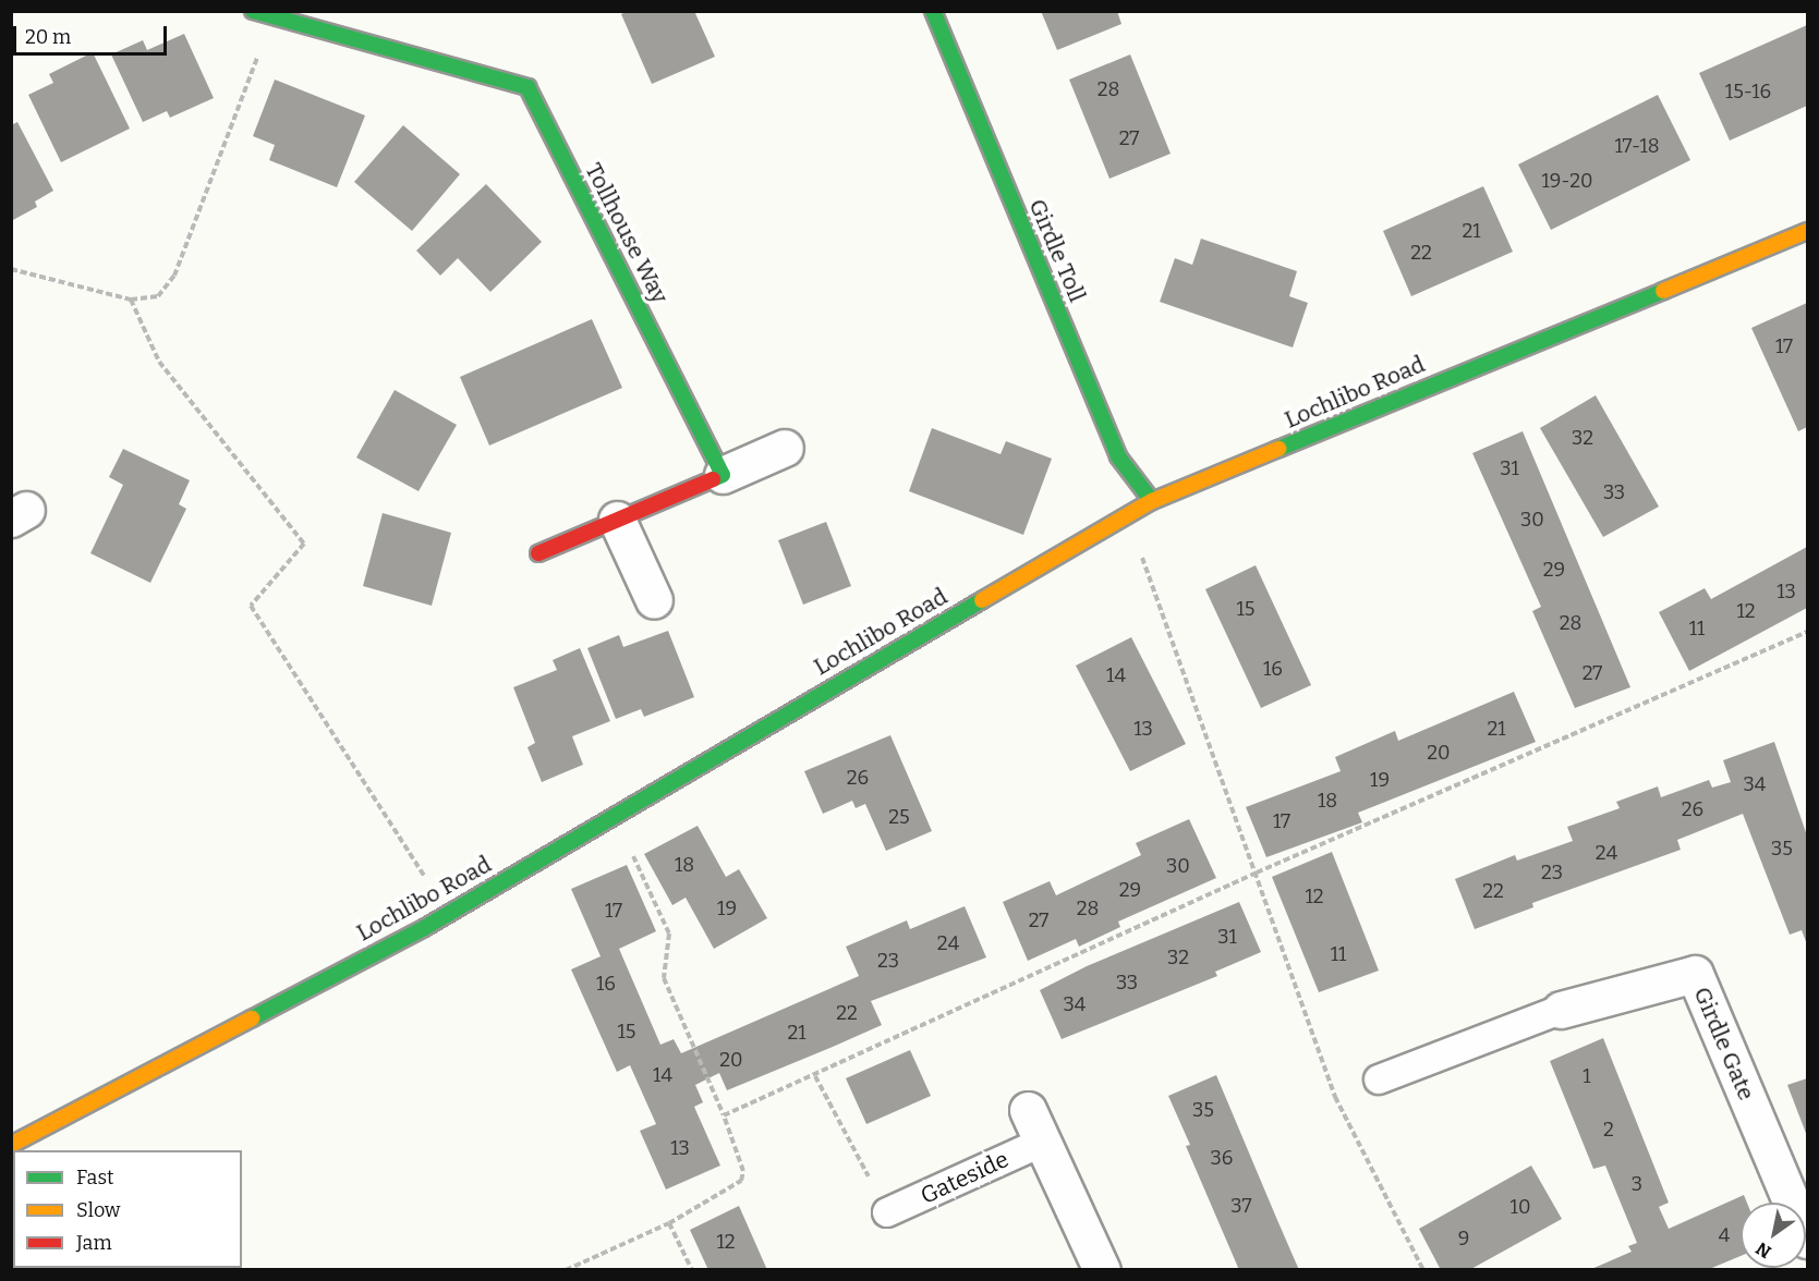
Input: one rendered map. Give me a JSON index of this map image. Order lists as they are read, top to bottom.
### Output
{
  "streets": {
    "street": [
      "Tollhouse Way",
      "Girdle Toll",
      "Lochlibo Road",
      "Girdle Gate"
    ],
    "lane": ["Gateside"]
  },
  "crossings": [
    ["Girdle Toll", "Lochlibo Road"]
  ],
  "house_numbers": [
    "28",
    "15-16",
    "27",
    "17-18",
    "19-20",
    "21",
    "22",
    "17",
    "32",
    "31",
    "33",
    "30",
    "29",
    "13",
    "15",
    "12",
    "28",
    "11",
    "16",
    "27",
    "14",
    "13",
    "21",
    "20",
    "26",
    "19",
    "34",
    "18",
    "26",
    "25",
    "17",
    "35",
    "24",
    "18",
    "30",
    "23",
    "29",
    "22",
    "12",
    "19",
    "28",
    "17",
    "27",
    "31",
    "24",
    "11",
    "32",
    "23",
    "33",
    "16",
    "34",
    "22",
    "15",
    "21",
    "20",
    "14",
    "1",
    "35",
    "2",
    "13",
    "36",
    "3",
    "37",
    "10",
    "4",
    "9",
    "12"
  ],
  "legend": ["Fast", "Slow", "Jam"],
  "scale_bar": "20 m",
  "north": "bottom left"
}
